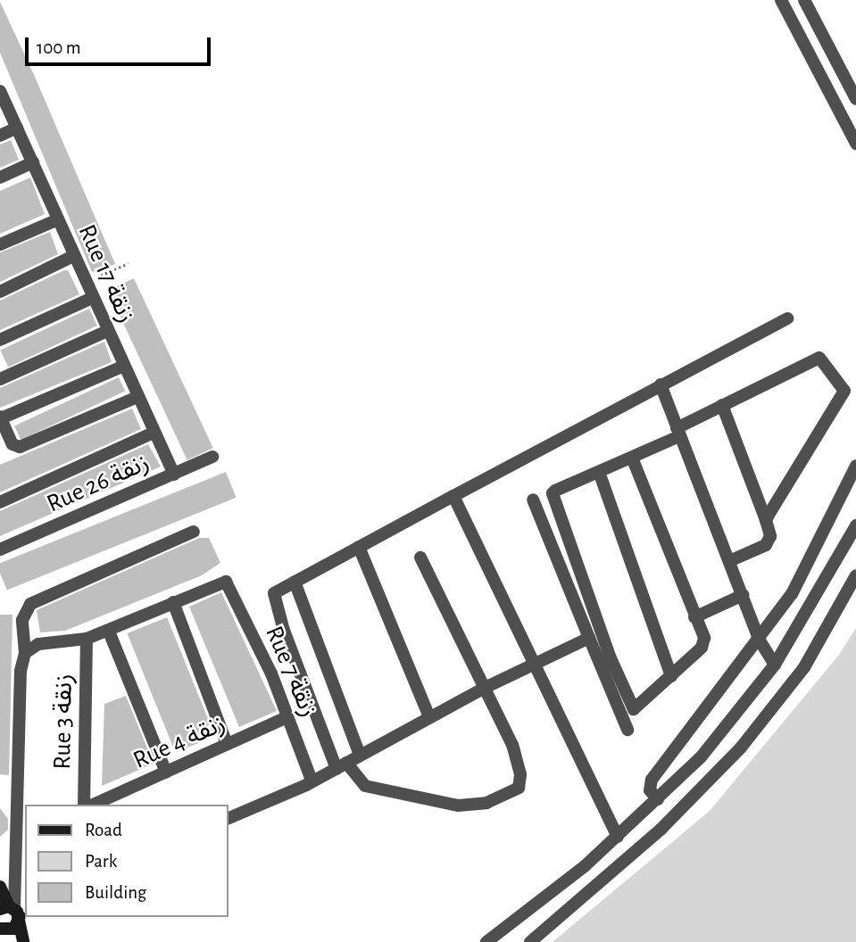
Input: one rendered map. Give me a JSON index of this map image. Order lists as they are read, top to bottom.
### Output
{
  "streets": {
    "street": [
      "Rue 17 زنقة",
      "Rue 26 زنقة",
      "Rue 7 زنقة",
      "Rue 3 زنقة",
      "Rue 4 زنقة"
    ]
  },
  "crossings": [
    ["Rue 17 زنقة", "Rue 26 زنقة"],
    ["Rue 7 زنقة", "Rue 3 زنقة"],
    ["Rue 7 زنقة", "Rue 4 زنقة"]
  ],
  "legend": ["Road", "Park", "Building"],
  "scale_bar": "100 m"
}
